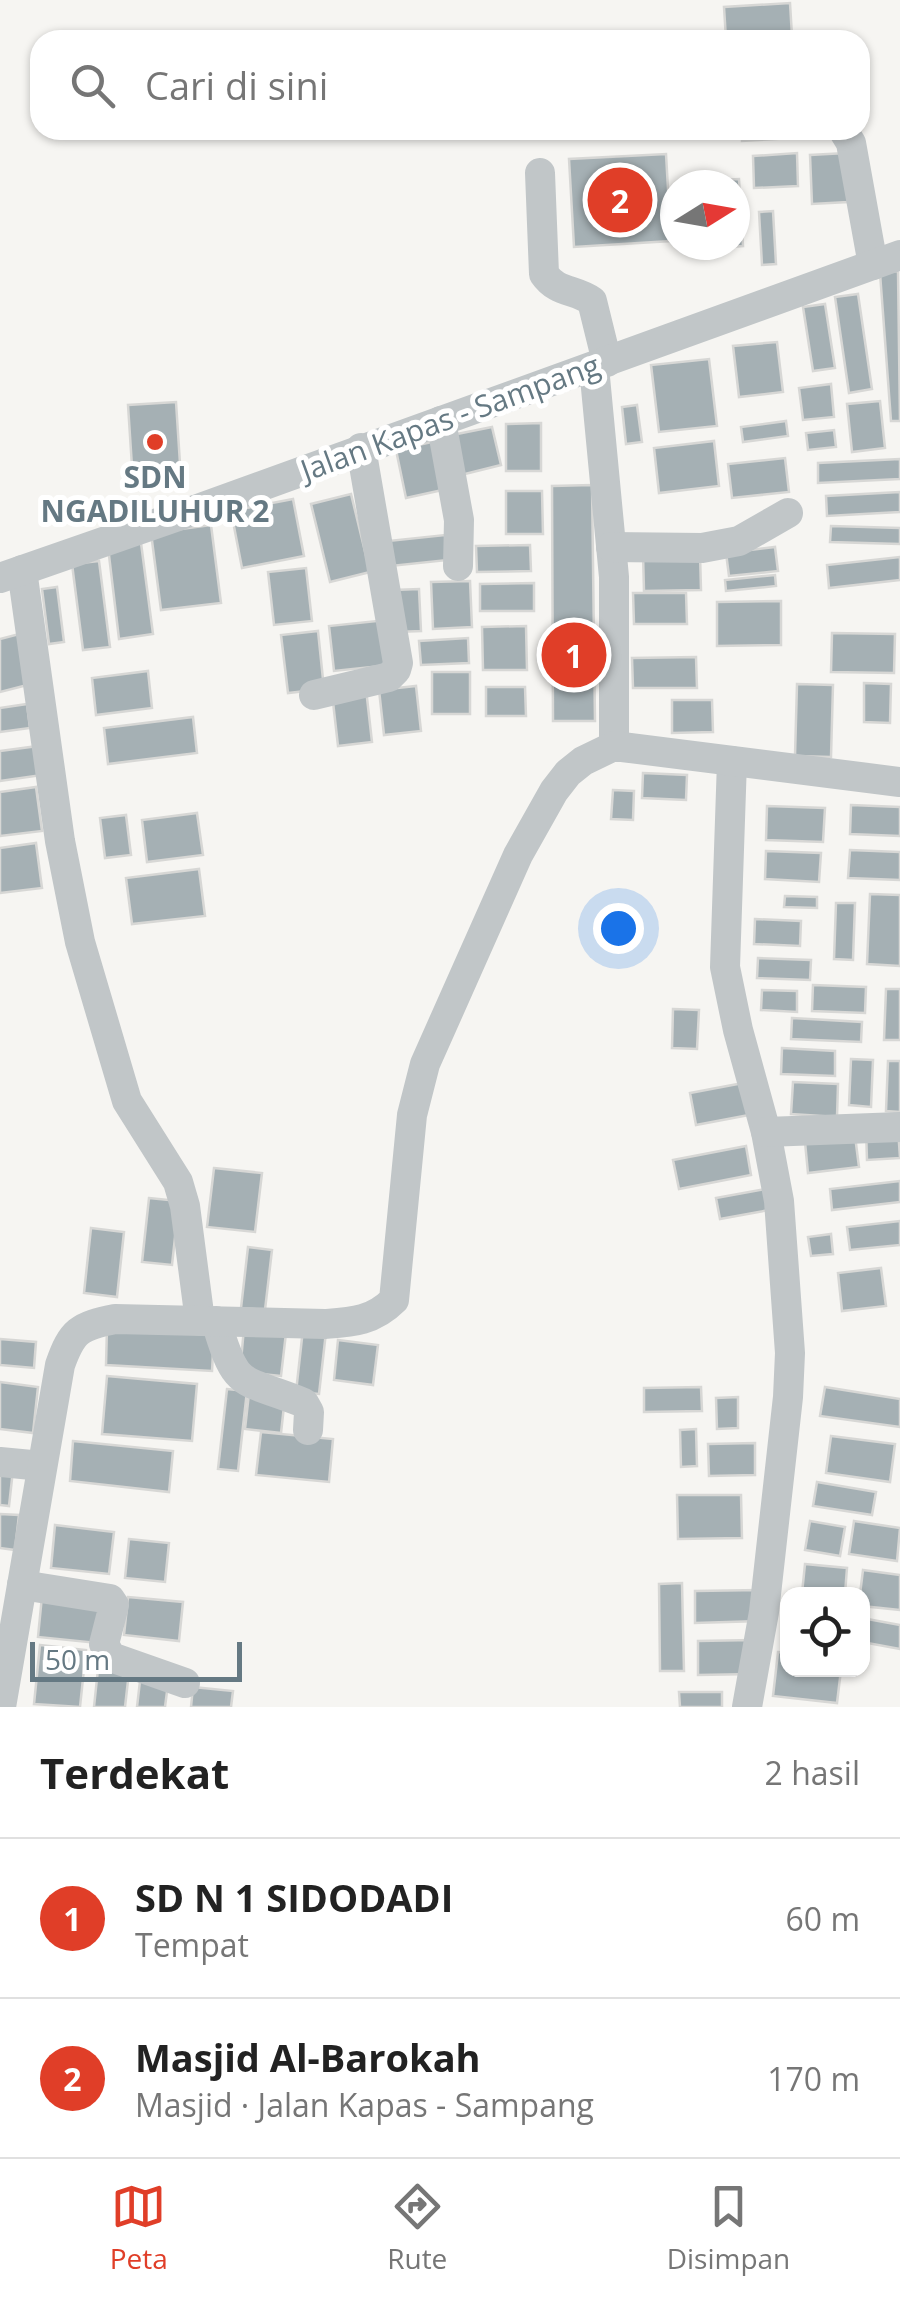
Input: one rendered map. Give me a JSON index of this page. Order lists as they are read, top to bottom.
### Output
{
  "streets": {
    "street": ["Jalan Kapas - Sampang"]
  },
  "places": ["SDN NGADILUHUR 2"],
  "scale_bar": "50 m",
  "north": "right",
  "page": {
    "search": "Cari di sini",
    "pins": ["2", "1"],
    "scale": "50 m",
    "heading": ["Terdekat", "2 hasil"],
    "list": [
      {
        "mark": "1",
        "name": "SD N 1 SIDODADI",
        "note": "Tempat",
        "value": "60 m"
      },
      {
        "mark": "2",
        "name": "Masjid Al-Barokah",
        "note": "Masjid · Jalan Kapas - Sampang",
        "value": "170 m"
      }
    ],
    "nav": ["Peta", "Rute", "Disimpan"]
  }
}
